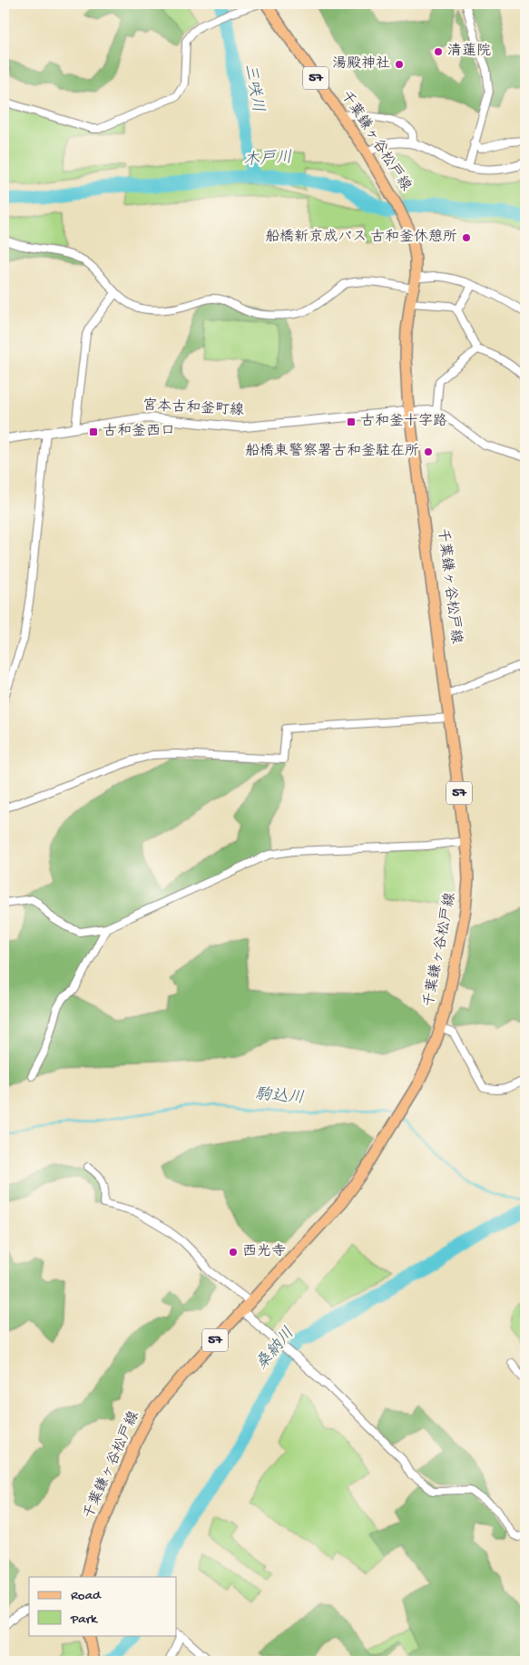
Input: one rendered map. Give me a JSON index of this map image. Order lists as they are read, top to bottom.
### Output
{
  "streets": {
    "main road": ["57", "千葉鎌ヶ谷松戸線"],
    "street": ["宮本古和釜町線"]
  },
  "crossings": [
    ["千葉鎌ヶ谷松戸線", "宮本古和釜町線"]
  ],
  "water": [
    "三咲川",
    "木戸川",
    "駒込川",
    "桑納川"
  ],
  "places": {
    "other": [
      "清蓮院",
      "湯殿神社",
      "船橋新京成バス 古和釜休憩所",
      "船橋東警察署古和釜駐在所",
      "西光寺"
    ],
    "transit": ["古和釜十字路", "古和釜西口"]
  },
  "legend": ["Road", "Park"]
}
